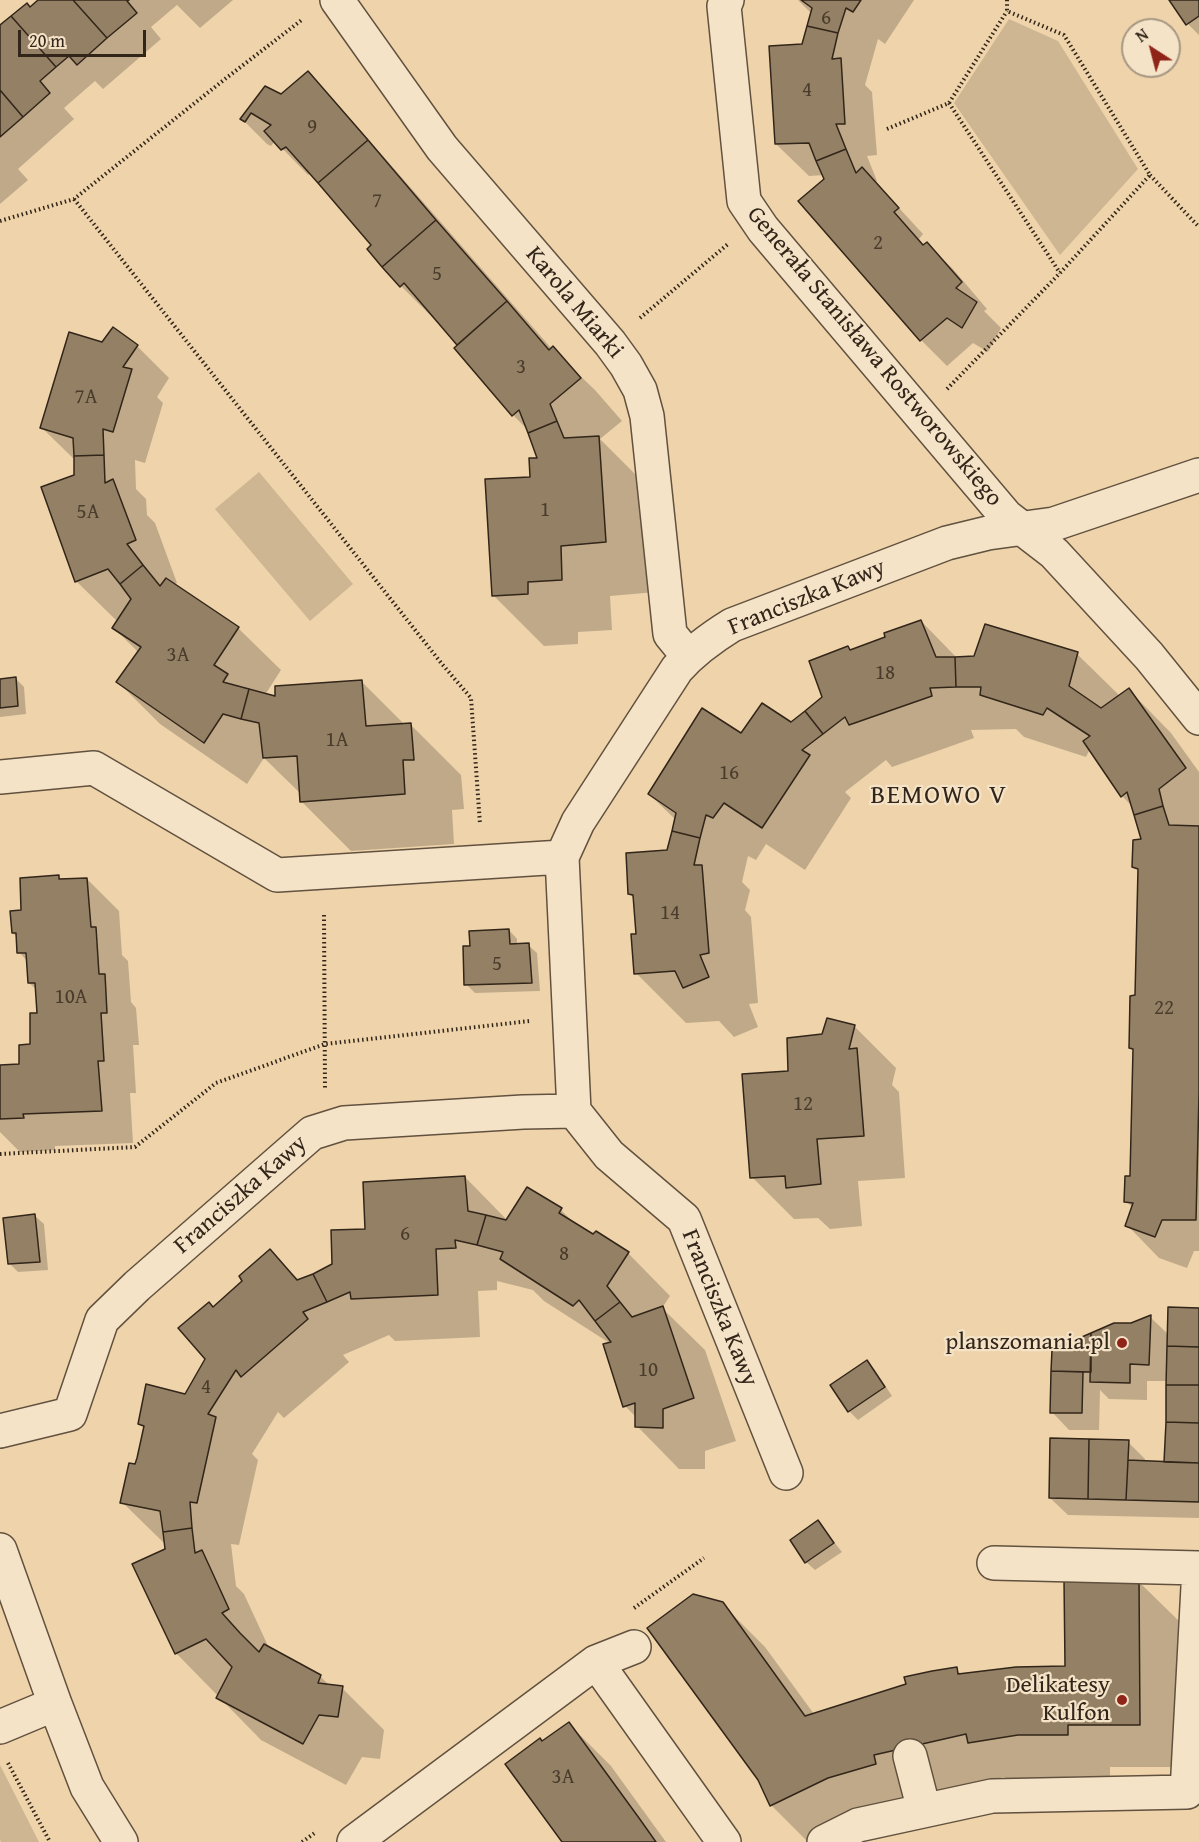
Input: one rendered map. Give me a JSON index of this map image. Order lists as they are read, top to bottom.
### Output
{
  "streets": {
    "street": ["Karola Miarki", "Generała Stanisława Rostworowskiego", "Franciszka Kawy"]
  },
  "crossings": [
    ["Karola Miarki", "Franciszka Kawy"],
    ["Generała Stanisława Rostworowskiego", "Franciszka Kawy"]
  ],
  "districts": ["BEMOWO V"],
  "places": ["planszomania.pl", "Delikatesy Kulfon"],
  "house_numbers": [
    "6",
    "4",
    "9",
    "7",
    "2",
    "5",
    "3",
    "7A",
    "1",
    "5A",
    "3A",
    "18",
    "1A",
    "16",
    "14",
    "5",
    "10A",
    "22",
    "12",
    "6",
    "8",
    "10",
    "4",
    "3A"
  ],
  "scale_bar": "20 m",
  "north": "top left"
}
